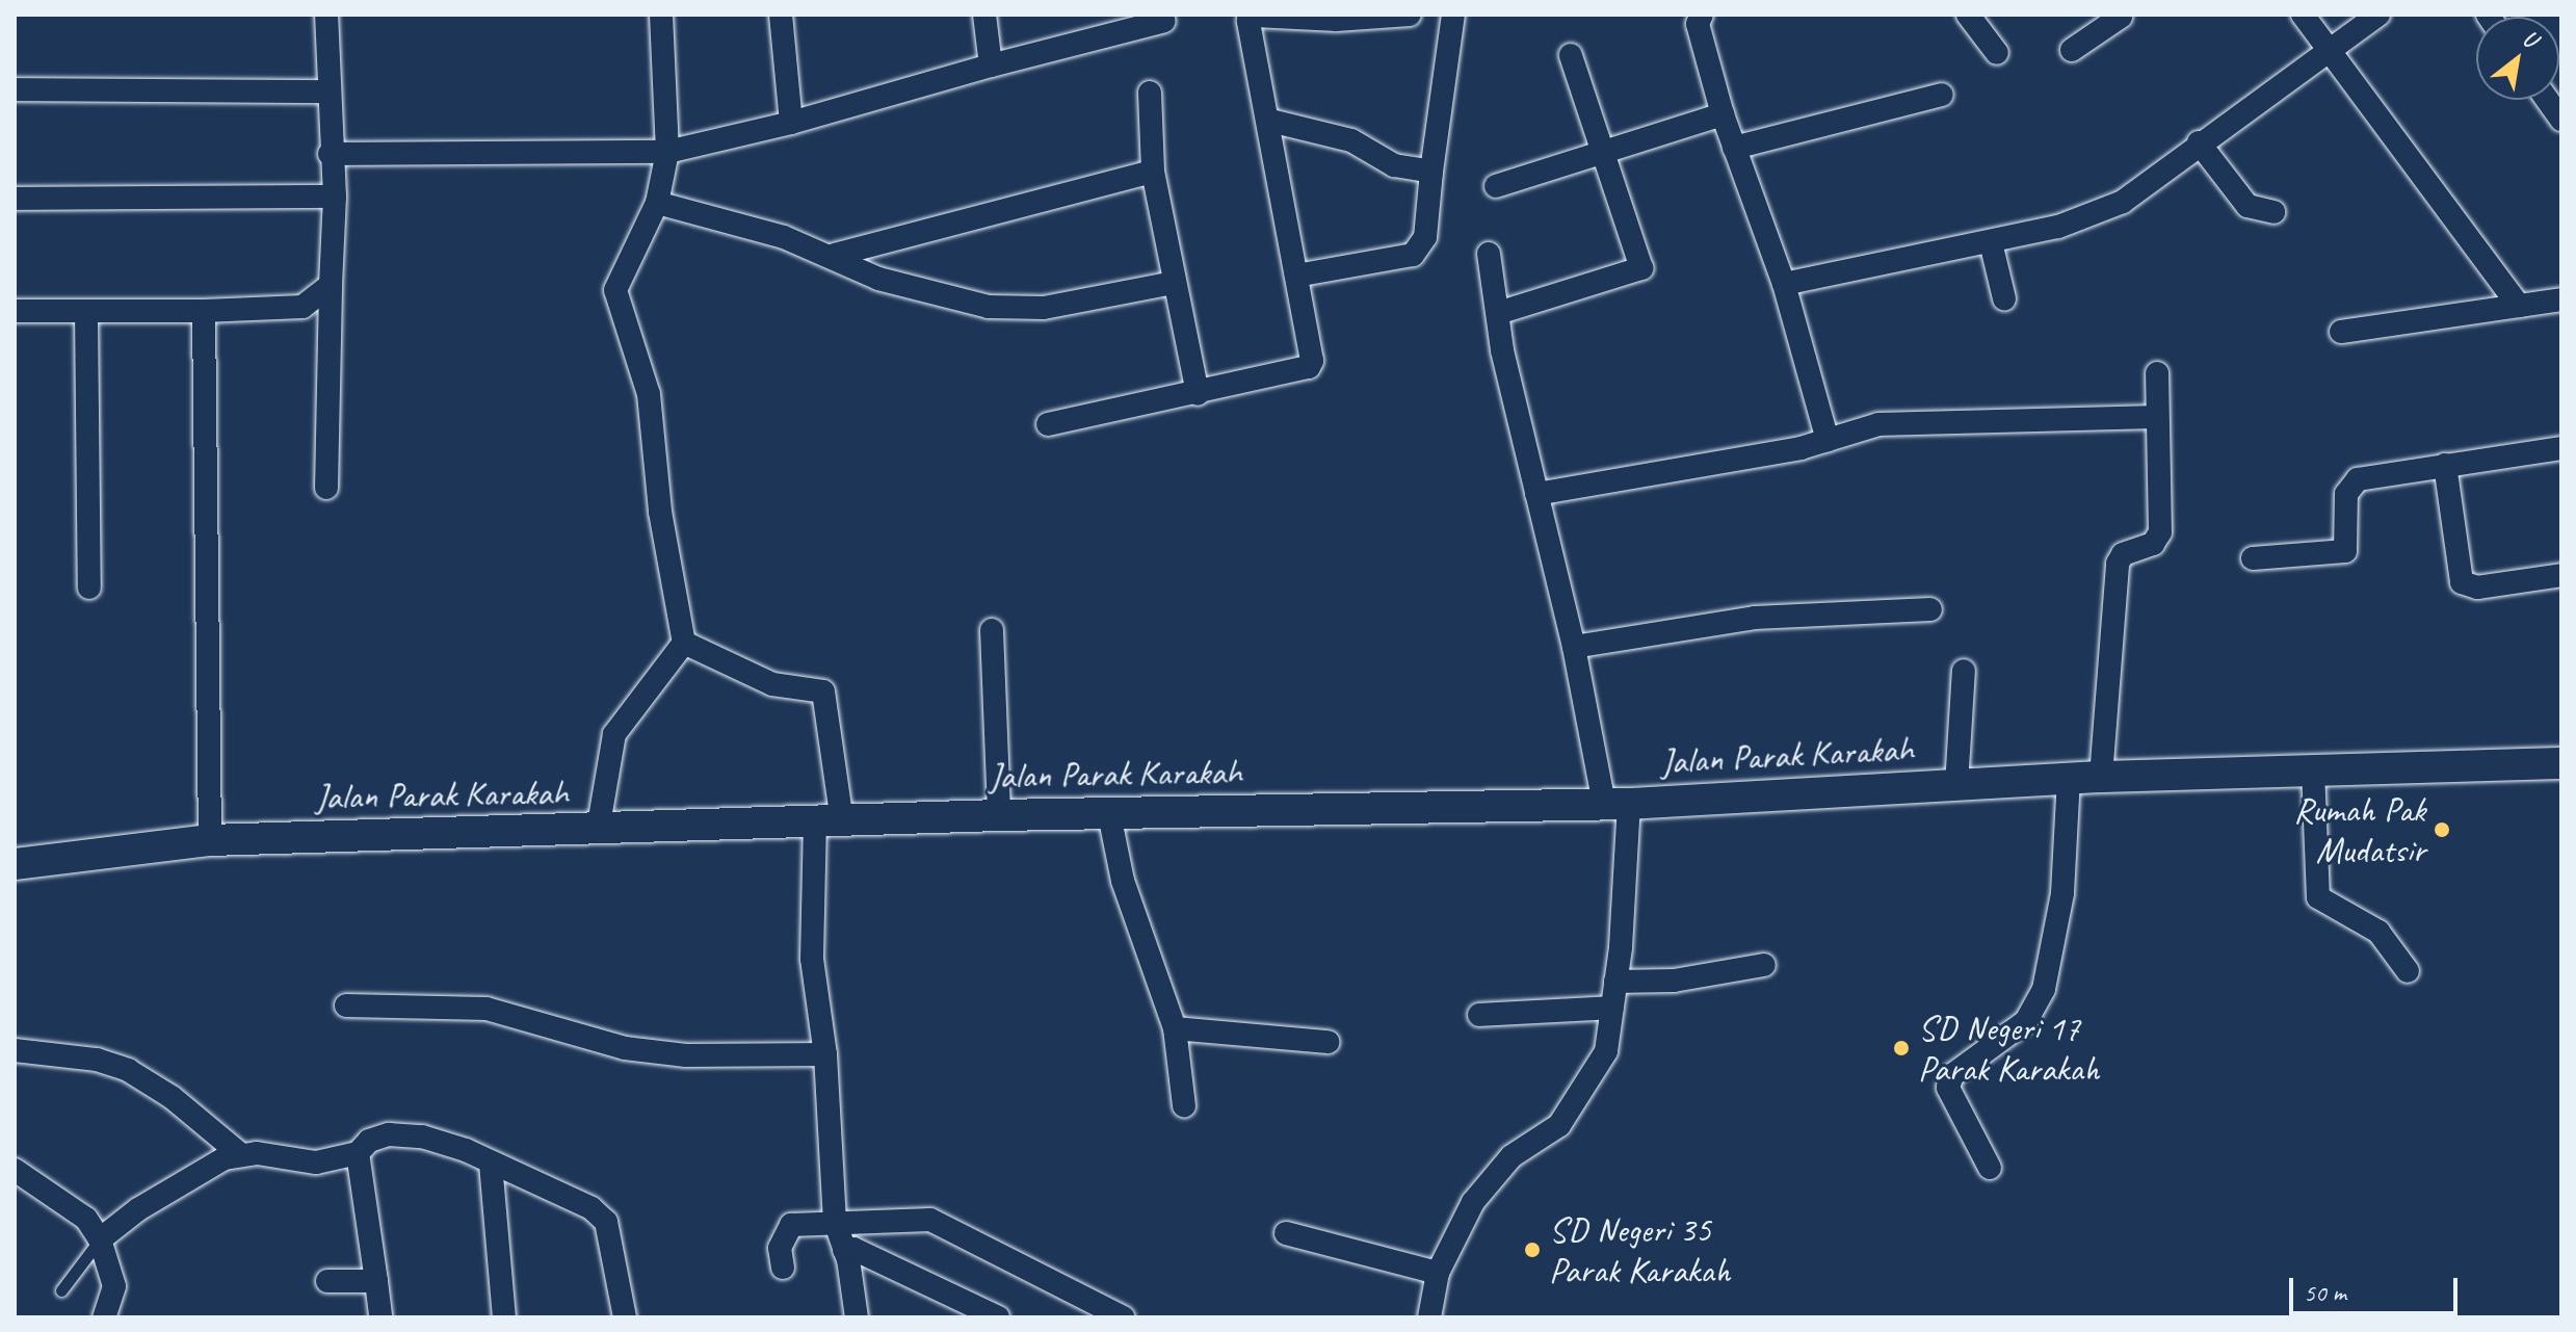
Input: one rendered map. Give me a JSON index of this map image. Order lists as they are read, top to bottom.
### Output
{
  "streets": {
    "street": ["Jalan Parak Karakah"]
  },
  "places": ["Rumah Pak Mudatsir", "SD Negeri 17 Parak Karakah", "SD Negeri 35 Parak Karakah"],
  "scale_bar": "50 m",
  "north": "top right"
}
